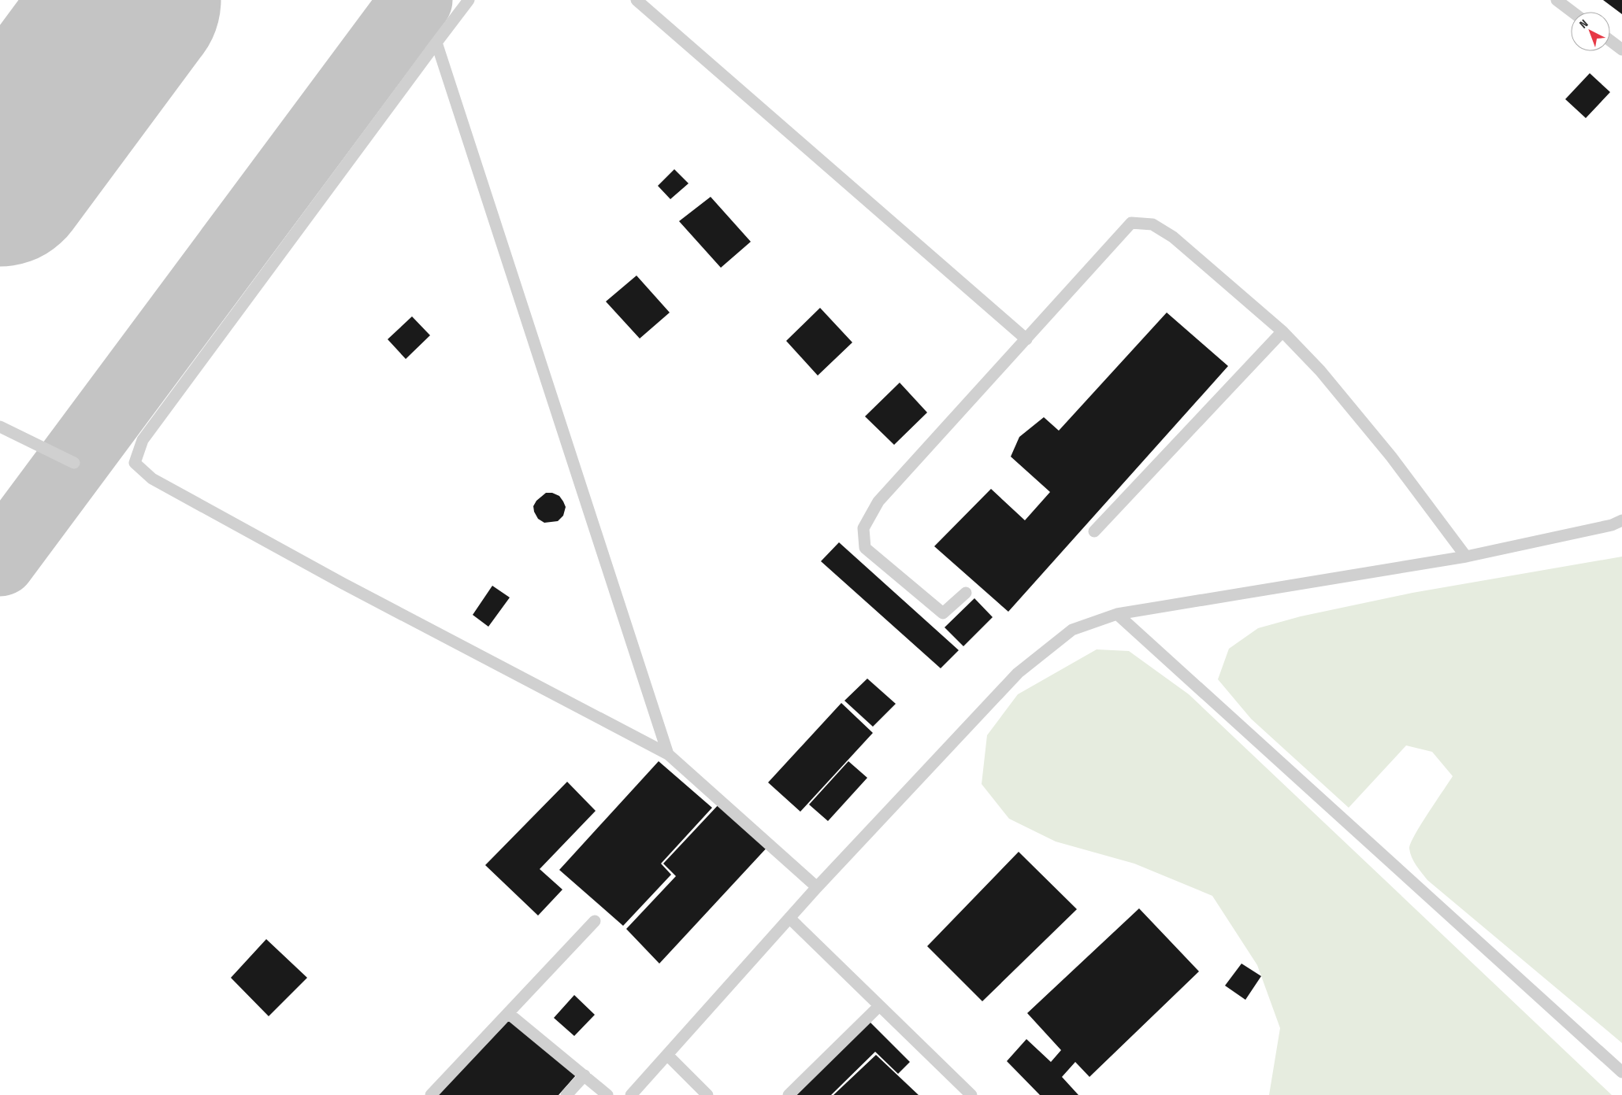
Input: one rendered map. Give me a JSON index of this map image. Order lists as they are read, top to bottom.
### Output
{
  "north": "top left"
}
